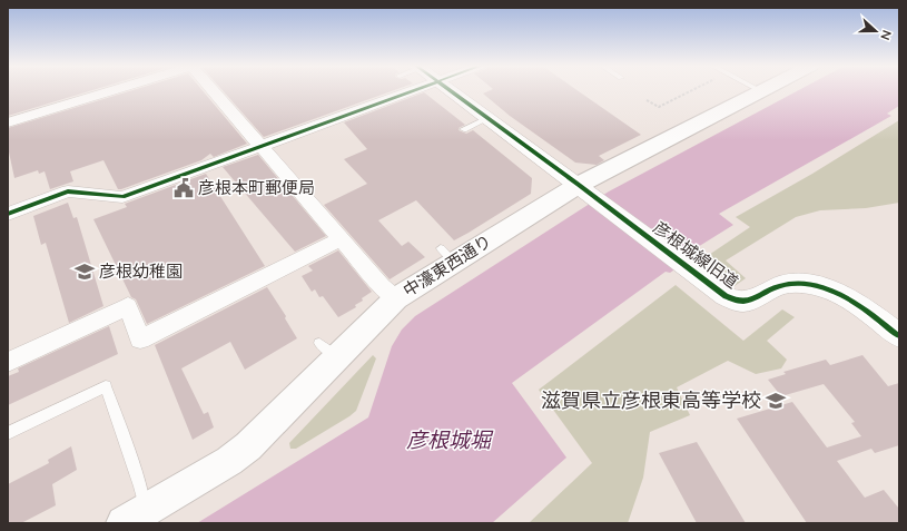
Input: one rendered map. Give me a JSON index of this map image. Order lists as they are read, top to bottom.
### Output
{
  "streets": {
    "main road": ["中濠東西通り"],
    "street": ["彦根城線旧道"]
  },
  "crossings": [
    ["彦根城線旧道", "中濠東西通り"]
  ],
  "water": ["彦根城堀"],
  "places": {
    "public building": ["彦根本町郵便局"],
    "school or university": ["彦根幼稚園", "滋賀県立彦根東高等学校"]
  },
  "north": "right"
}
